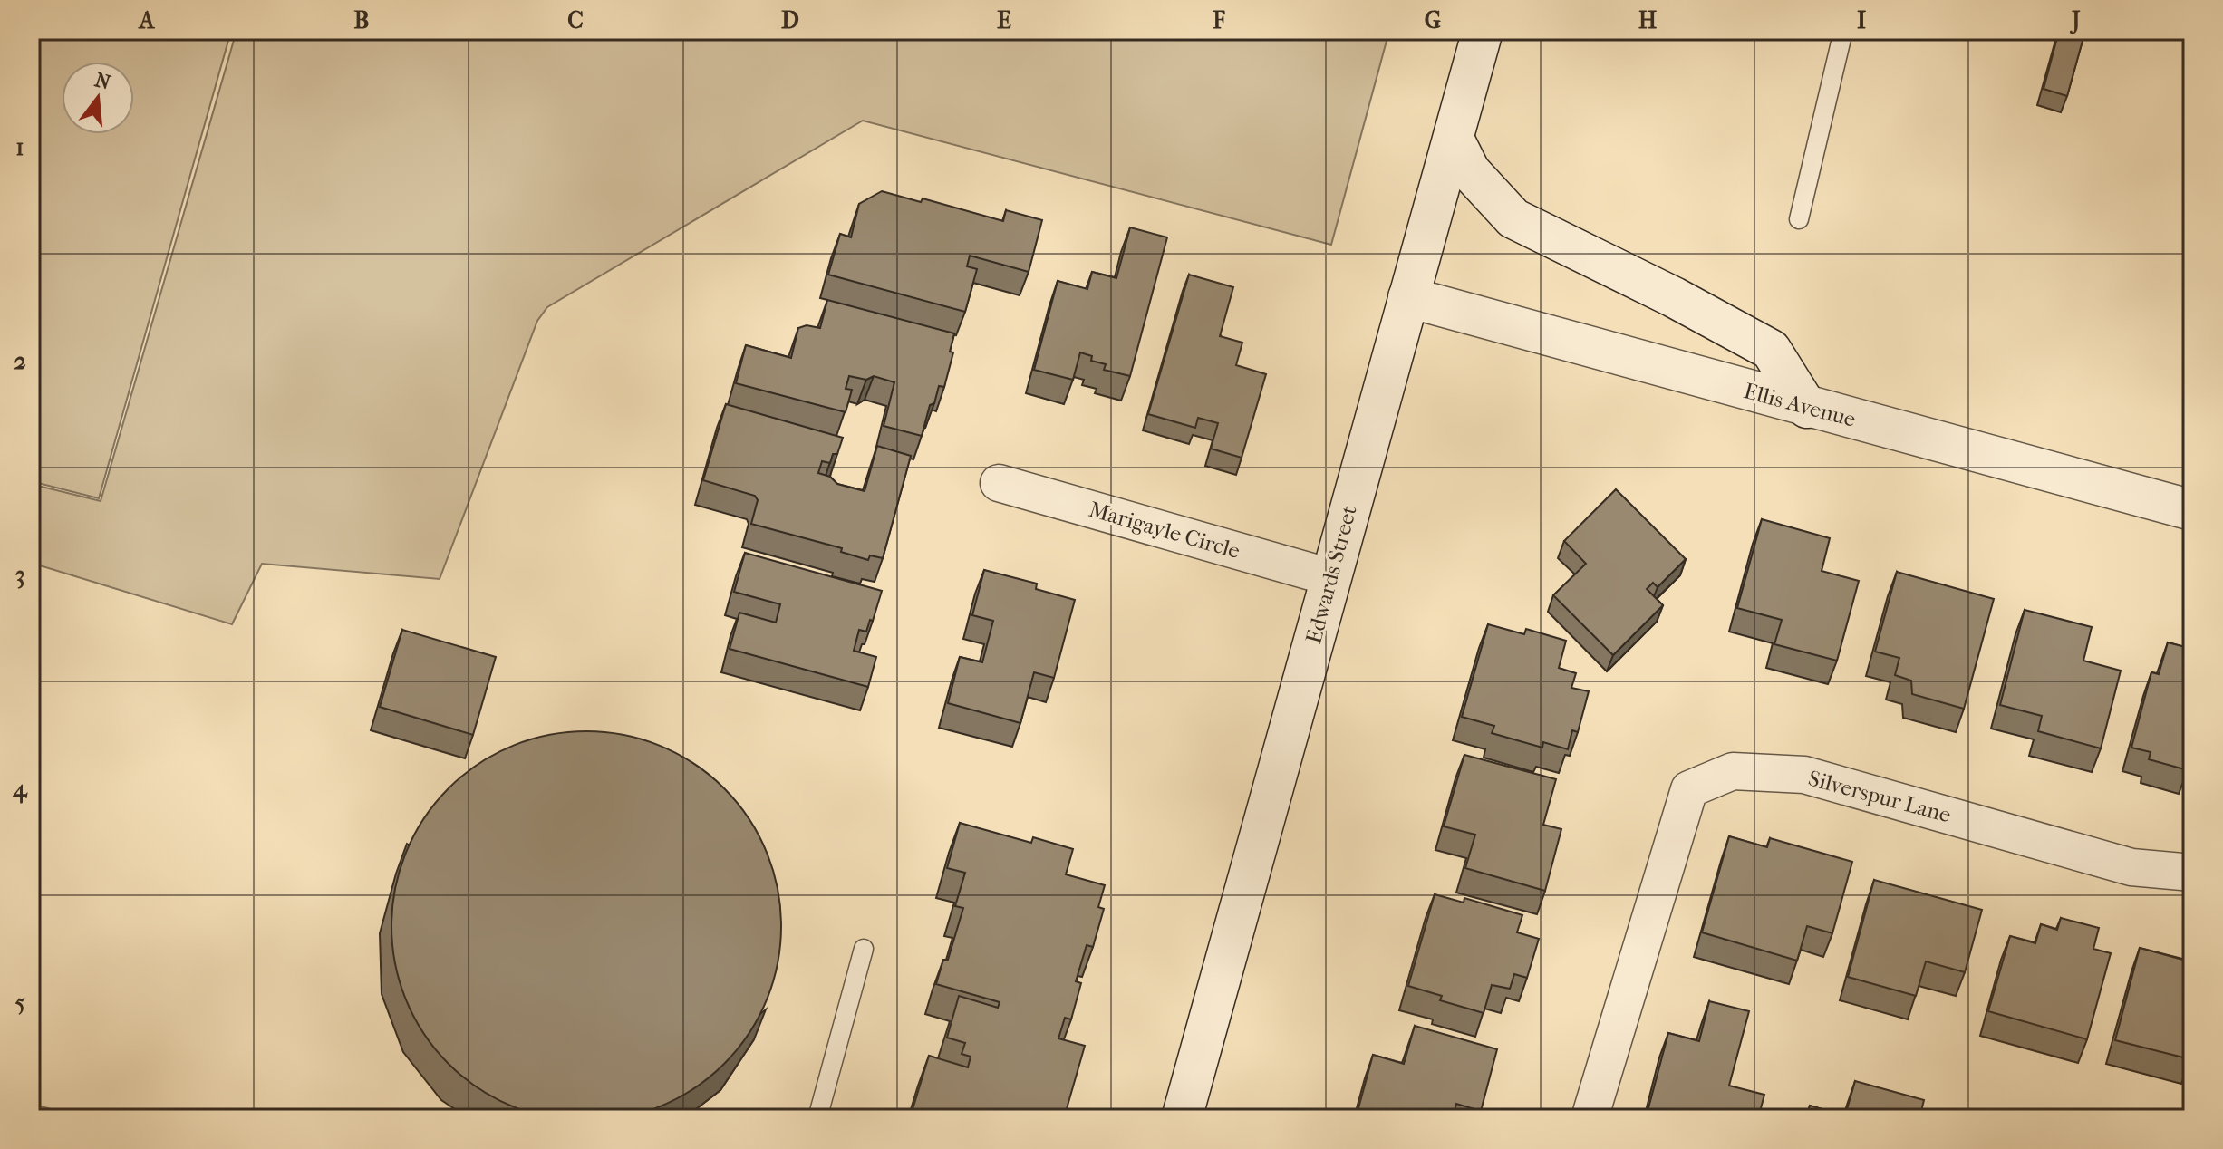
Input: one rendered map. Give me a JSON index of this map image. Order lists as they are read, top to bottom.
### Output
{
  "streets": {
    "main road": ["Ellis Avenue", "Edwards Street"],
    "street": ["Marigayle Circle", "Silverspur Lane"]
  },
  "crossings": [
    ["Ellis Avenue", "Edwards Street"],
    ["Marigayle Circle", "Edwards Street"]
  ],
  "north": "top",
  "grid": {
    "columns": [
      "A",
      "B",
      "C",
      "D",
      "E",
      "F",
      "G",
      "H",
      "I",
      "J"
    ],
    "rows": [
      "1",
      "2",
      "3",
      "4",
      "5"
    ]
  }
}
